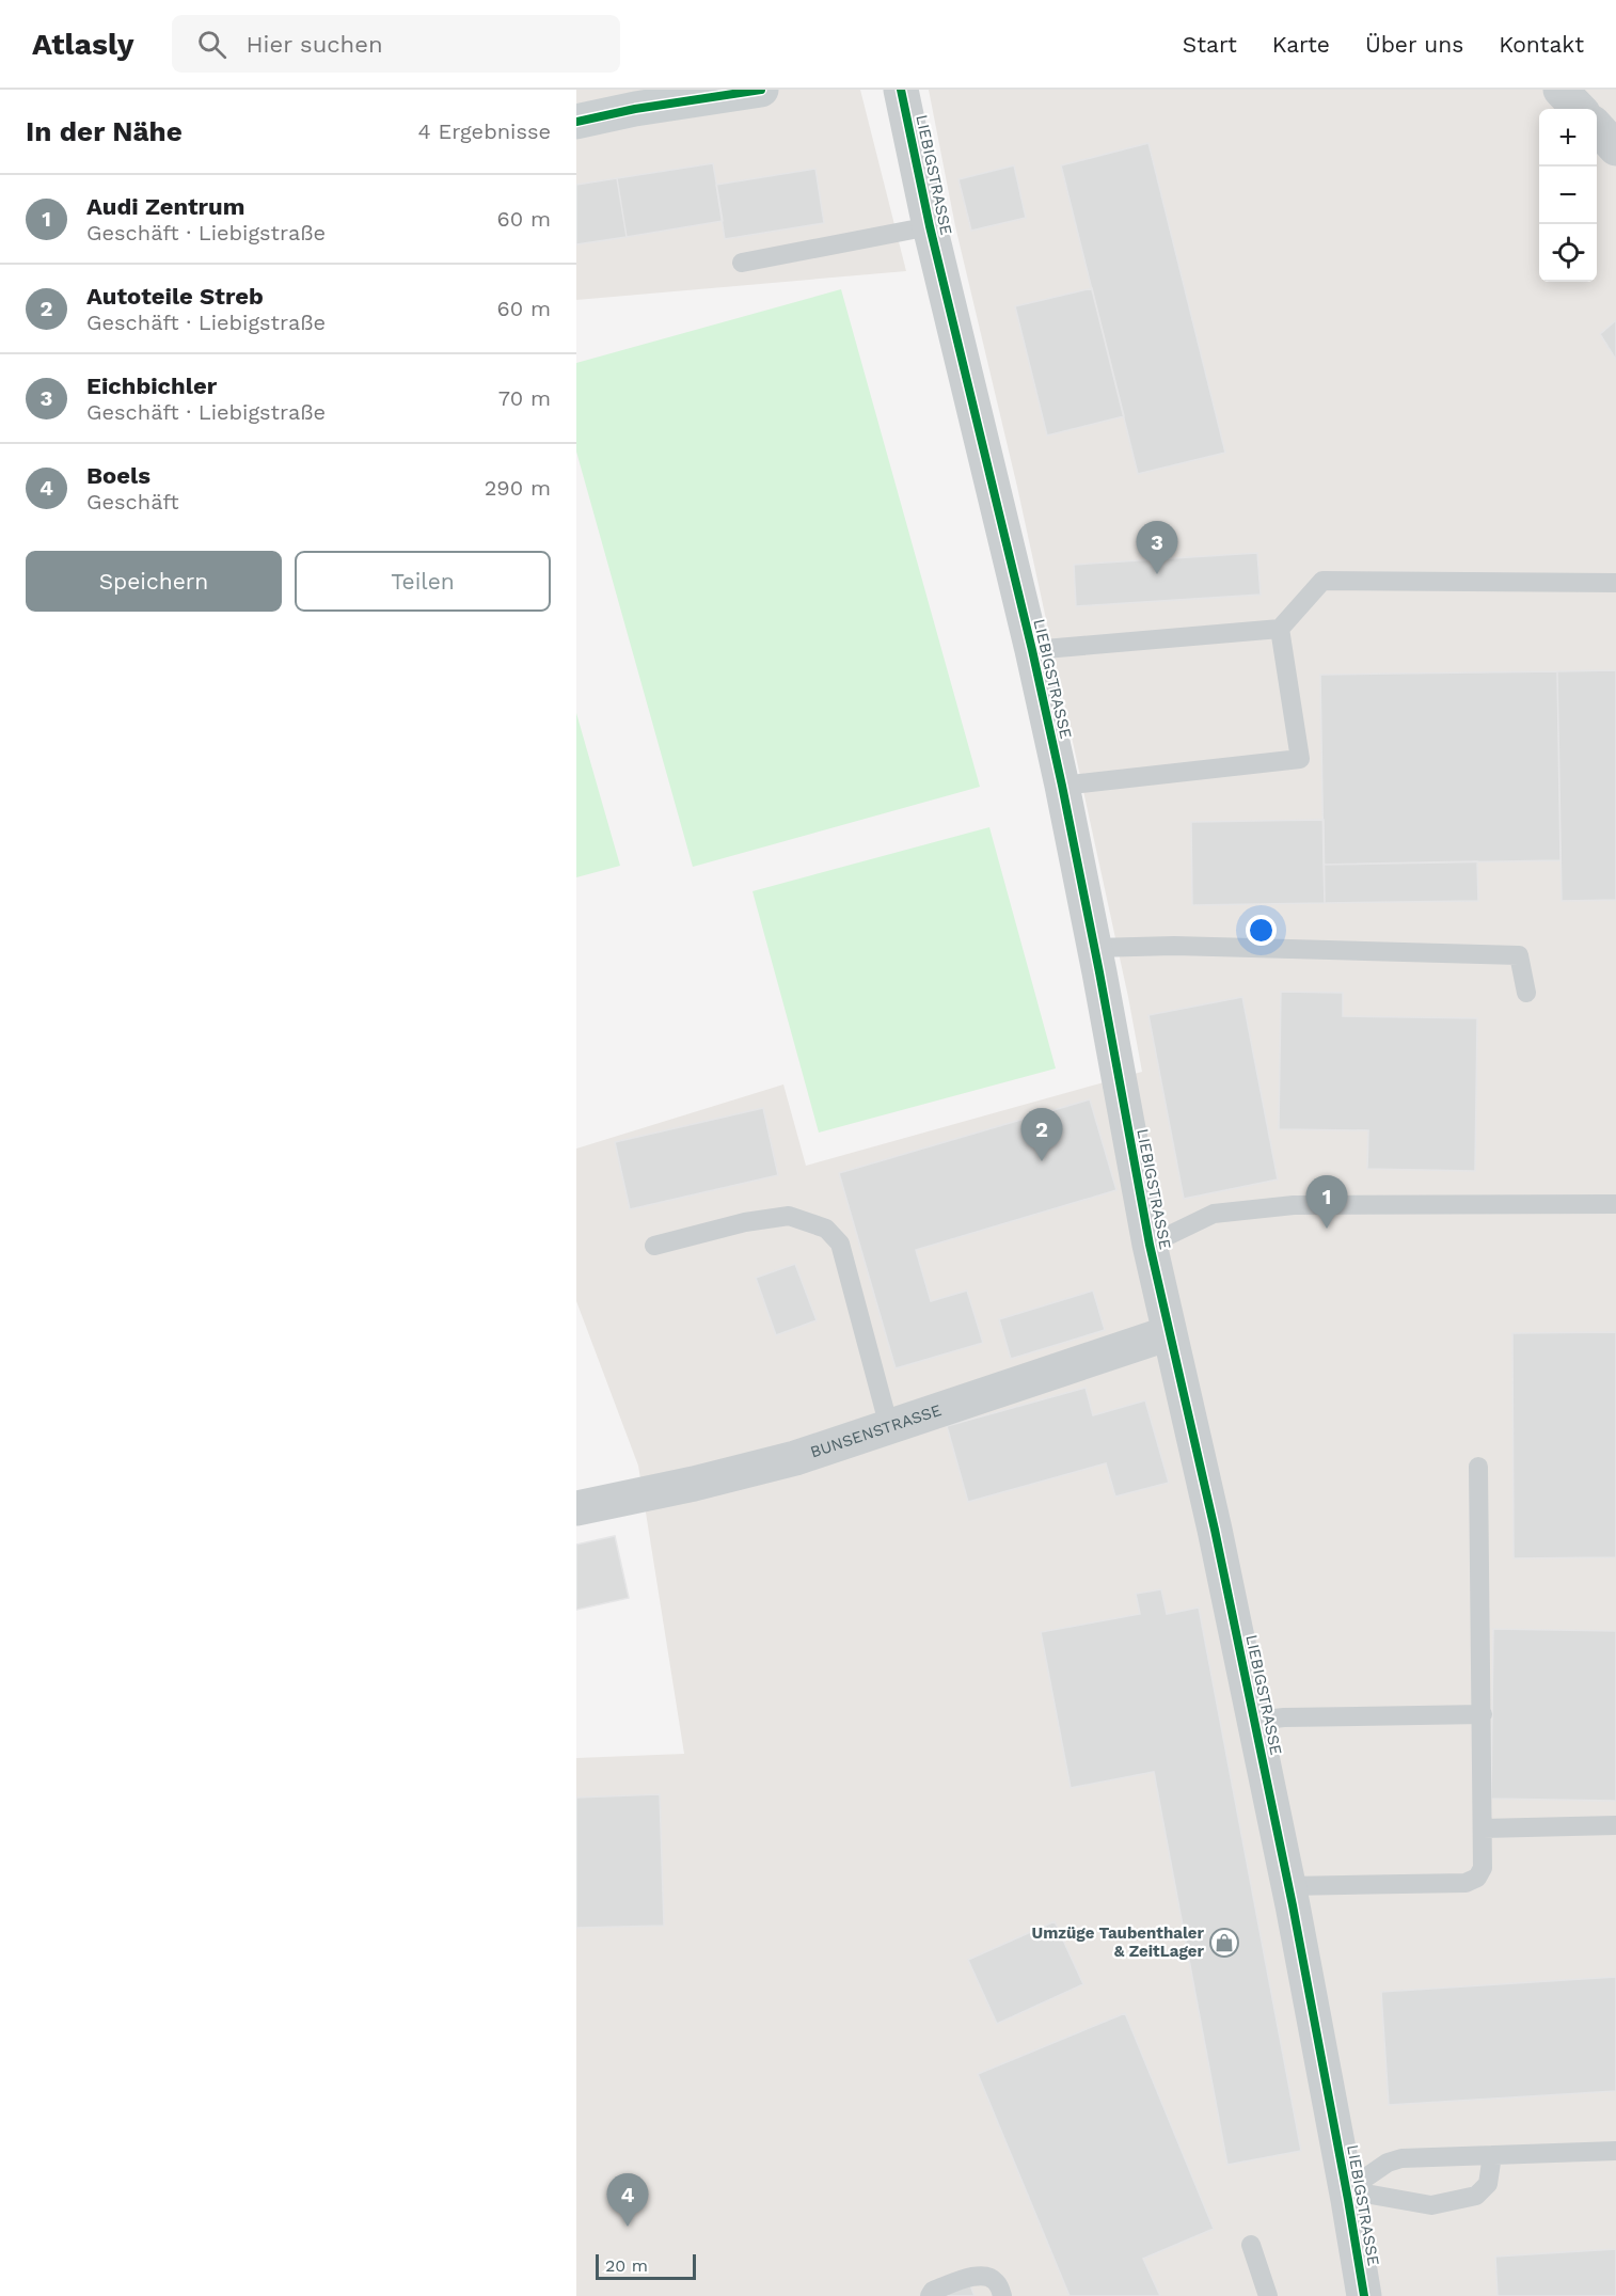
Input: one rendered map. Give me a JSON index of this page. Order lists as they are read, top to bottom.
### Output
{
  "streets": {
    "street": ["LIEBIGSTRASSE", "BUNSENSTRASSE"]
  },
  "crossings": [
    ["LIEBIGSTRASSE", "BUNSENSTRASSE"]
  ],
  "places": {
    "shop": ["Umzüge Taubenthaler & ZeitLager"]
  },
  "scale_bar": "20 m",
  "page": {
    "header": "Atlasly",
    "search": "Hier suchen",
    "nav": [
      "Start",
      "Karte",
      "Über uns",
      "Kontakt"
    ],
    "heading": ["In der Nähe", "4 Ergebnisse"],
    "map_buttons": ["+", "−"],
    "list": [
      {
        "mark": "1",
        "name": "Audi Zentrum",
        "note": "Geschäft · Liebigstraße",
        "value": "60 m"
      },
      {
        "mark": "2",
        "name": "Autoteile Streb",
        "note": "Geschäft · Liebigstraße",
        "value": "60 m"
      },
      {
        "mark": "3",
        "name": "Eichbichler",
        "note": "Geschäft · Liebigstraße",
        "value": "70 m"
      },
      {
        "mark": "4",
        "name": "Boels",
        "note": "Geschäft",
        "value": "290 m"
      }
    ],
    "pins": [
      "3",
      "2",
      "1",
      "4"
    ],
    "buttons": ["Speichern", "Teilen"],
    "scale": "20 m"
  }
}
